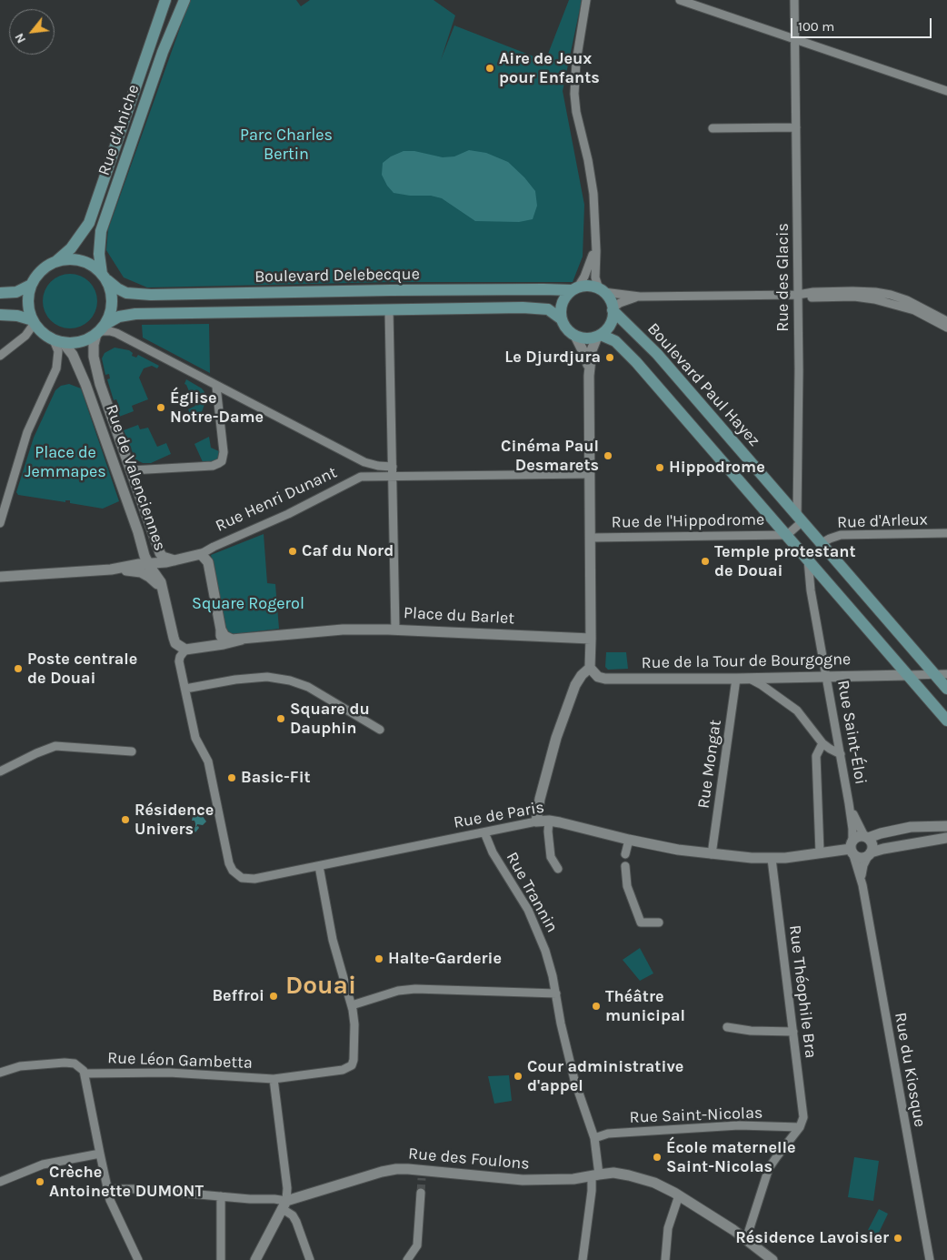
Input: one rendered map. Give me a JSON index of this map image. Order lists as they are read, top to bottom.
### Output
{
  "streets": {
    "main road": ["Rue d'Aniche", "Boulevard Delebecque", "Boulevard Paul Hayez"],
    "street": [
      "Rue des Glacis",
      "Rue de Valenciennes",
      "Rue Henri Dunant",
      "Rue de l'Hippodrome",
      "Rue d'Arleux",
      "Place du Barlet",
      "Rue de la Tour de Bourgogne",
      "Rue Saint-Éloi",
      "Rue Mongat",
      "Rue de Paris",
      "Rue Trannin",
      "Rue Théophile Bra",
      "Rue Léon Gambetta",
      "Rue du Kiosque",
      "Rue Saint-Nicolas",
      "Rue des Foulons"
    ]
  },
  "crossings": [
    ["Rue d'Aniche", "Boulevard Delebecque"],
    ["Rue d'Aniche", "Rue de Valenciennes"],
    ["Boulevard Delebecque", "Boulevard Paul Hayez"],
    ["Boulevard Delebecque", "Rue de Valenciennes"],
    ["Rue des Glacis", "Boulevard Paul Hayez"],
    ["Boulevard Paul Hayez", "Rue d'Arleux"],
    ["Rue de Valenciennes", "Rue Henri Dunant"],
    ["Rue Henri Dunant", "Place du Barlet"],
    ["Rue de la Tour de Bourgogne", "Rue Saint-Éloi"],
    ["Rue de la Tour de Bourgogne", "Rue Mongat"],
    ["Rue Saint-Éloi", "Rue de Paris"],
    ["Rue Saint-Éloi", "Rue du Kiosque"],
    ["Rue Mongat", "Rue de Paris"],
    ["Rue de Paris", "Rue Trannin"],
    ["Rue de Paris", "Rue Théophile Bra"],
    ["Rue de Paris", "Rue du Kiosque"],
    ["Rue Trannin", "Rue Saint-Nicolas"],
    ["Rue Trannin", "Rue des Foulons"],
    ["Rue Théophile Bra", "Rue Saint-Nicolas"]
  ],
  "districts": ["Douai"],
  "parks": ["Parc Charles Bertin", "Place de Jemmapes", "Square Rogerol"],
  "places": [
    "Aire de Jeux pour Enfants",
    "Le Djurdjura",
    "Église Notre-Dame",
    "Cinéma Paul Desmarets",
    "Hippodrome",
    "Caf du Nord",
    "Temple protestant de Douai",
    "Poste centrale de Douai",
    "Square du Dauphin",
    "Basic-Fit",
    "Résidence Univers",
    "Halte-Garderie",
    "Beffroi",
    "Théâtre municipal",
    "Cour administrative d'appel",
    "École maternelle Saint-Nicolas",
    "Crèche Antoinette DUMONT",
    "Résidence Lavoisier"
  ],
  "scale_bar": "100 m",
  "north": "bottom left"
}
